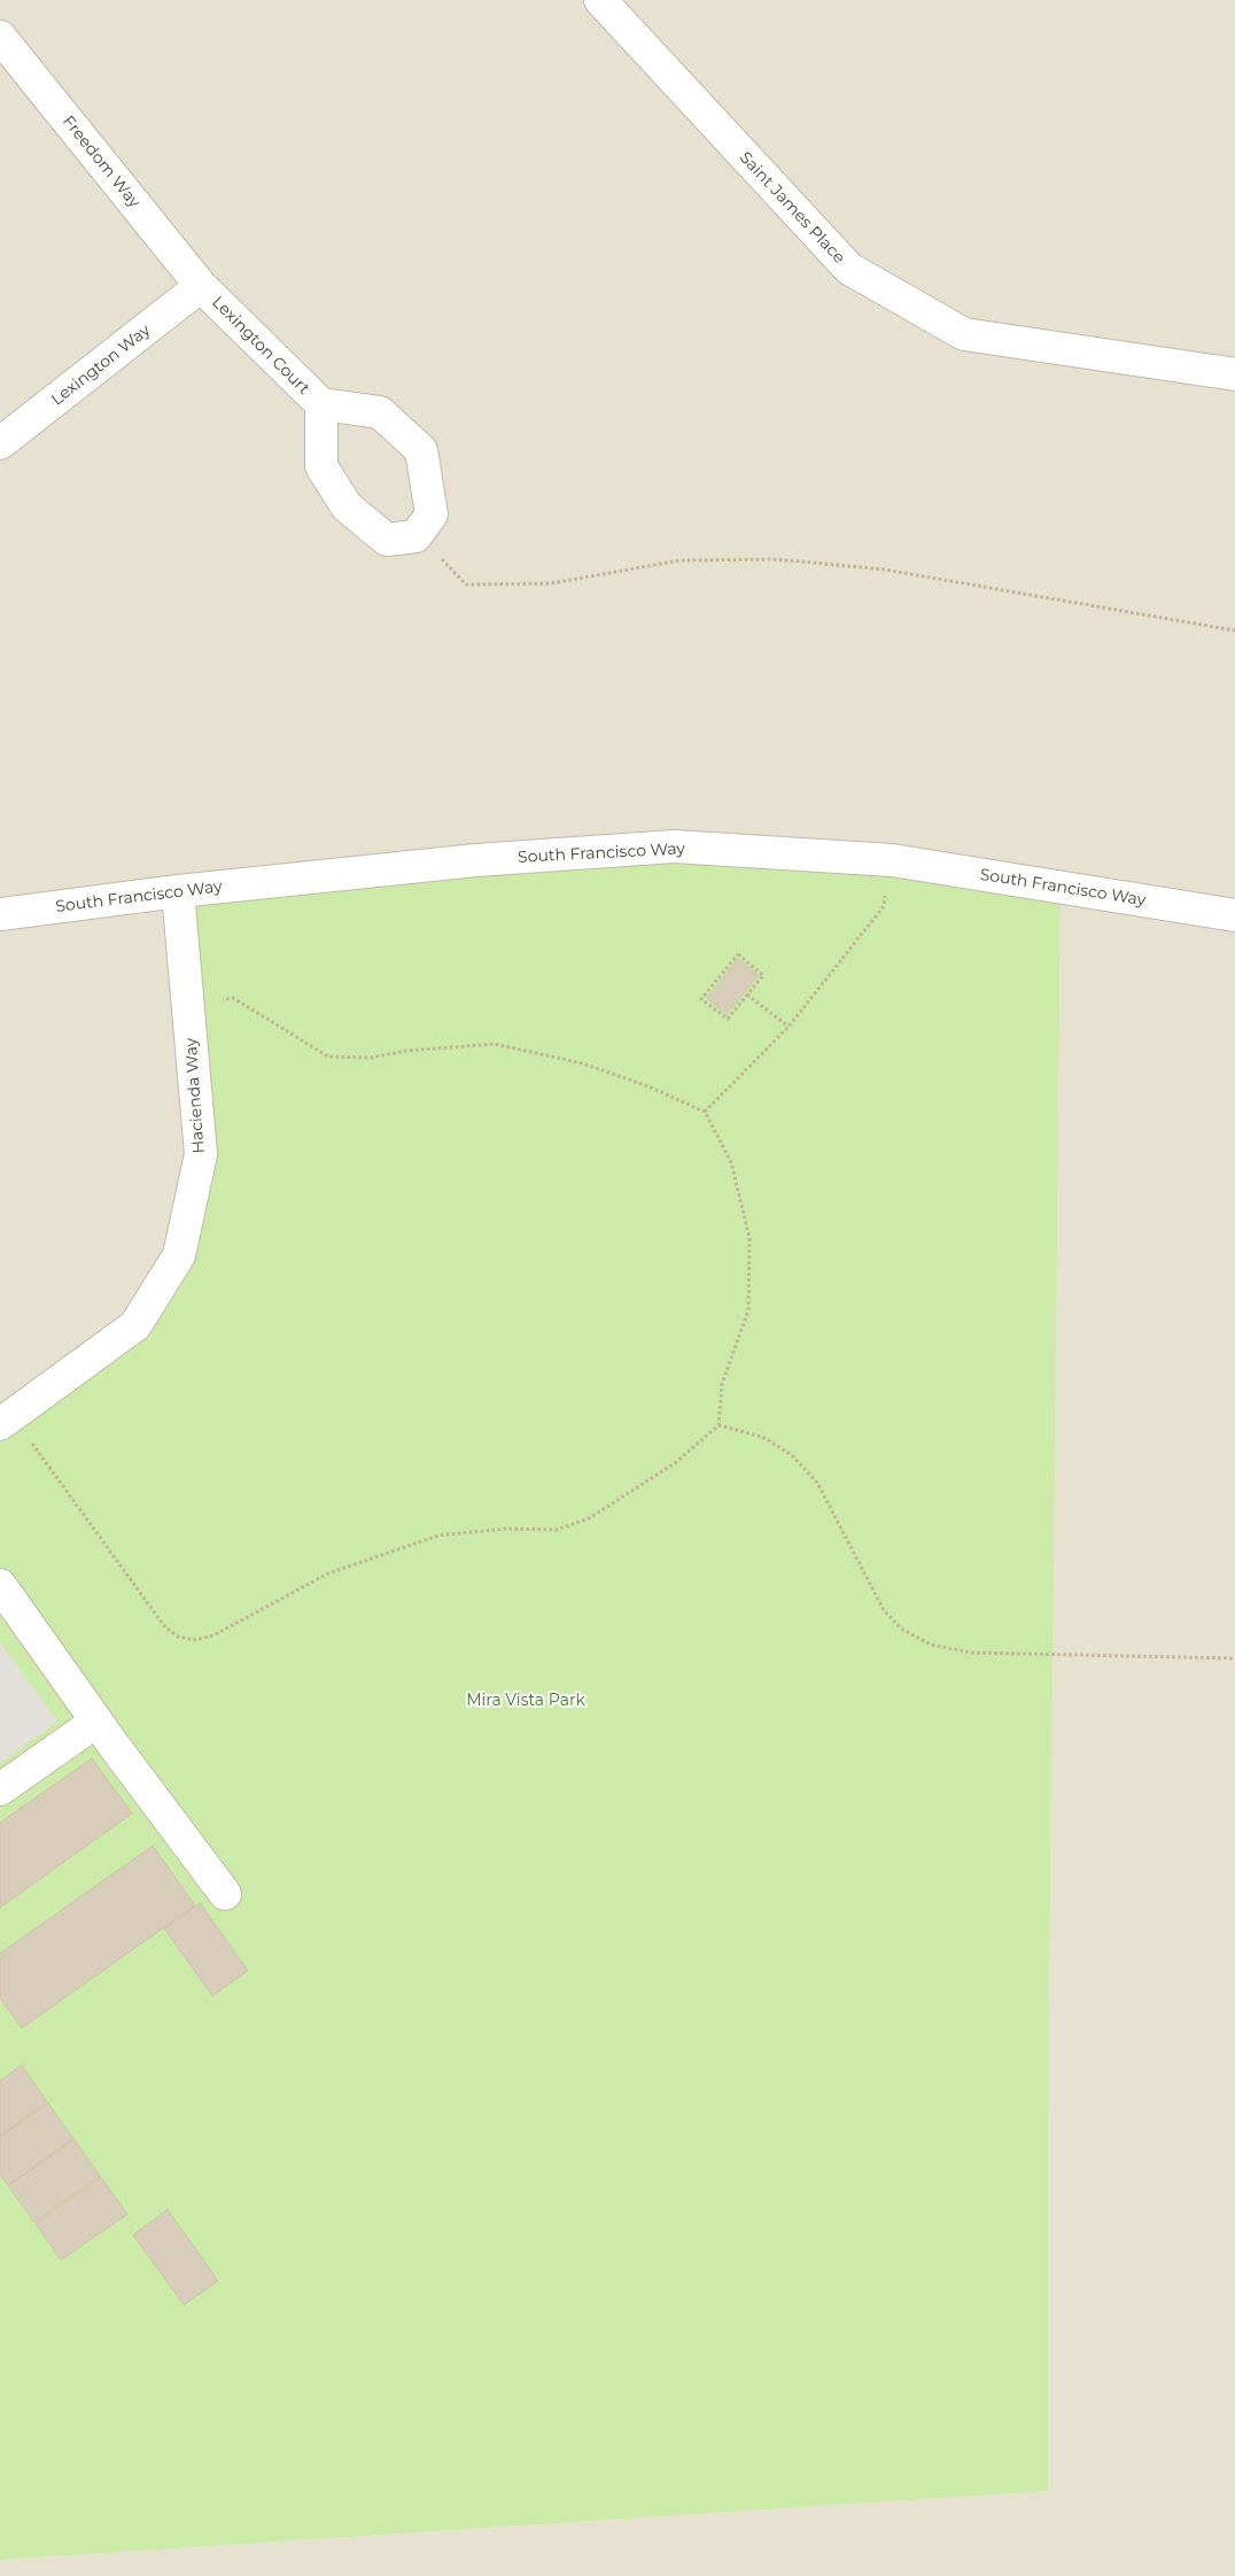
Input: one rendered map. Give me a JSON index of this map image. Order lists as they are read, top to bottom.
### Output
{
  "streets": {
    "street": [
      "Freedom Way",
      "Saint James Place",
      "Lexington Court",
      "Lexington Way",
      "South Francisco Way",
      "Hacienda Way"
    ]
  },
  "crossings": [
    ["Freedom Way", "Lexington Court"],
    ["Freedom Way", "Lexington Way"],
    ["Lexington Court", "Lexington Way"],
    ["South Francisco Way", "Hacienda Way"]
  ],
  "parks": ["Mira Vista Park"]
}
